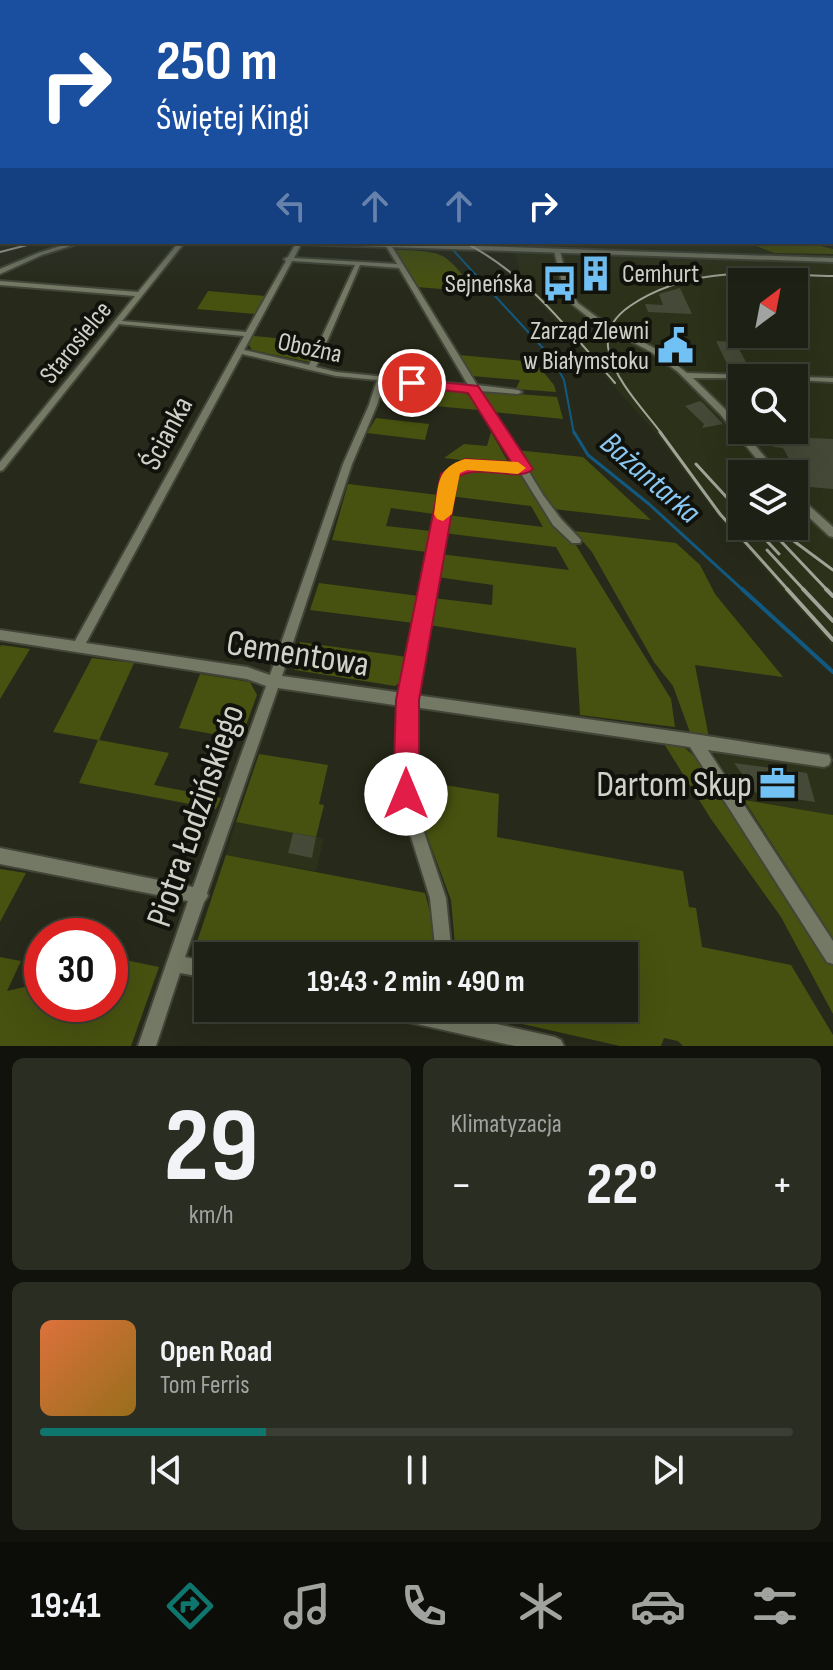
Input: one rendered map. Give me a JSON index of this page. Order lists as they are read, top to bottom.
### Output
{
  "streets": {
    "street": [
      "Starosielce",
      "Oboźna",
      "Ścianka",
      "Cementowa",
      "Piotra Łodzińskiego"
    ]
  },
  "crossings": [
    ["Starosielce", "Oboźna"],
    ["Oboźna", "Ścianka"],
    ["Oboźna", "Piotra Łodzińskiego"],
    ["Ścianka", "Cementowa"],
    ["Cementowa", "Piotra Łodzińskiego"]
  ],
  "water": ["Bażantarka"],
  "places": {
    "building": ["Cemhurt"],
    "bus stop": ["Sejneńska"],
    "public building": ["Zarząd Zlewni w Białymstoku"],
    "office": ["Dartom Skup"]
  },
  "north": "top right",
  "page": {
    "turn": ["250 m", "Świętej Kingi"],
    "limit": "30",
    "trip": "19:43 · 2 min · 490 m",
    "tile": [
      ["29", "km/h"],
      "Klimatyzacja"
    ],
    "heat": ["−", "22°", "+"],
    "song": ["Open Road", "Tom Ferris"],
    "tabs": "19:41"
  }
}
